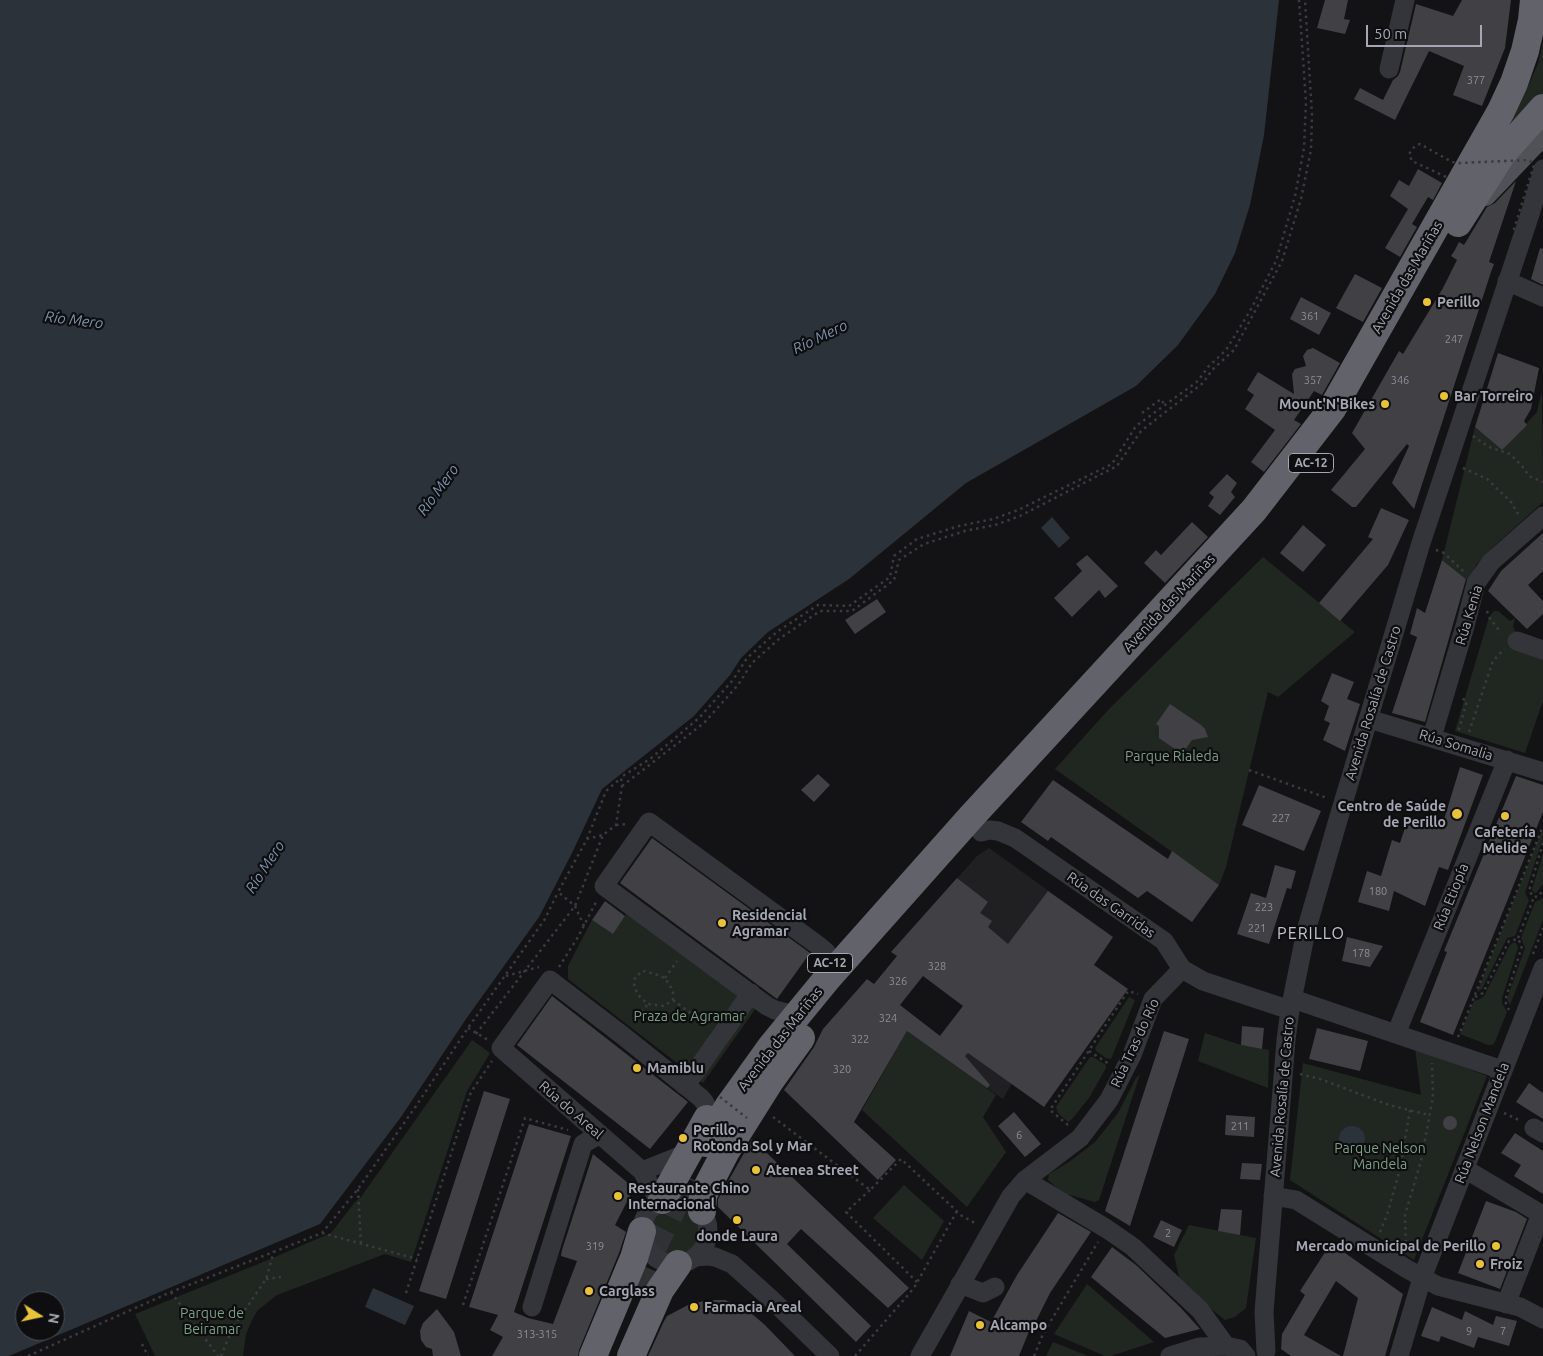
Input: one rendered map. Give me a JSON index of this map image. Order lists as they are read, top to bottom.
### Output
{
  "streets": {
    "highway": ["Avenida das Mariñas", "AC-12"],
    "street": [
      "Rúa Kenia",
      "Avenida Rosalía de Castro",
      "Rúa Somalia",
      "Rúa Etiopía",
      "Rúa das Garridas",
      "Rúa Tras do Río",
      "Rúa do Areal",
      "Rúa Nelson Mandela"
    ]
  },
  "crossings": [
    ["Avenida das Mariñas", "AC-12"],
    ["AC-12", "Rúa das Garridas"],
    ["AC-12", "Rúa do Areal"],
    ["Rúa Kenia", "Rúa Somalia"],
    ["Avenida Rosalía de Castro", "Rúa Somalia"],
    ["Avenida Rosalía de Castro", "Rúa das Garridas"],
    ["Rúa Somalia", "Rúa Etiopía"],
    ["Rúa das Garridas", "Rúa Tras do Río"]
  ],
  "districts": ["PERILLO"],
  "water": ["Río Mero"],
  "parks": [
    "Parque Rialeda",
    "Praza de Agramar",
    "Parque Nelson Mandela",
    "Parque de Beiramar"
  ],
  "places": [
    "Perillo",
    "Bar Torreiro",
    "Mount'N'Bikes",
    "Centro de Saúde de Perillo",
    "Cafetería Melide",
    "Residencial Agramar",
    "Mamiblu",
    "Perillo - Rotonda Sol y Mar",
    "Atenea Street",
    "Restaurante Chino Internacional",
    "donde Laura",
    "Mercado municipal de Perillo",
    "Froiz",
    "Carglass",
    "Farmacia Areal",
    "Alcampo"
  ],
  "house_numbers": [
    "377",
    "361",
    "247",
    "357",
    "346",
    "227",
    "180",
    "223",
    "221",
    "178",
    "328",
    "326",
    "324",
    "322",
    "320",
    "211",
    "6",
    "2",
    "319",
    "9",
    "7",
    "313-315"
  ],
  "scale_bar": "50 m",
  "north": "right"
}
